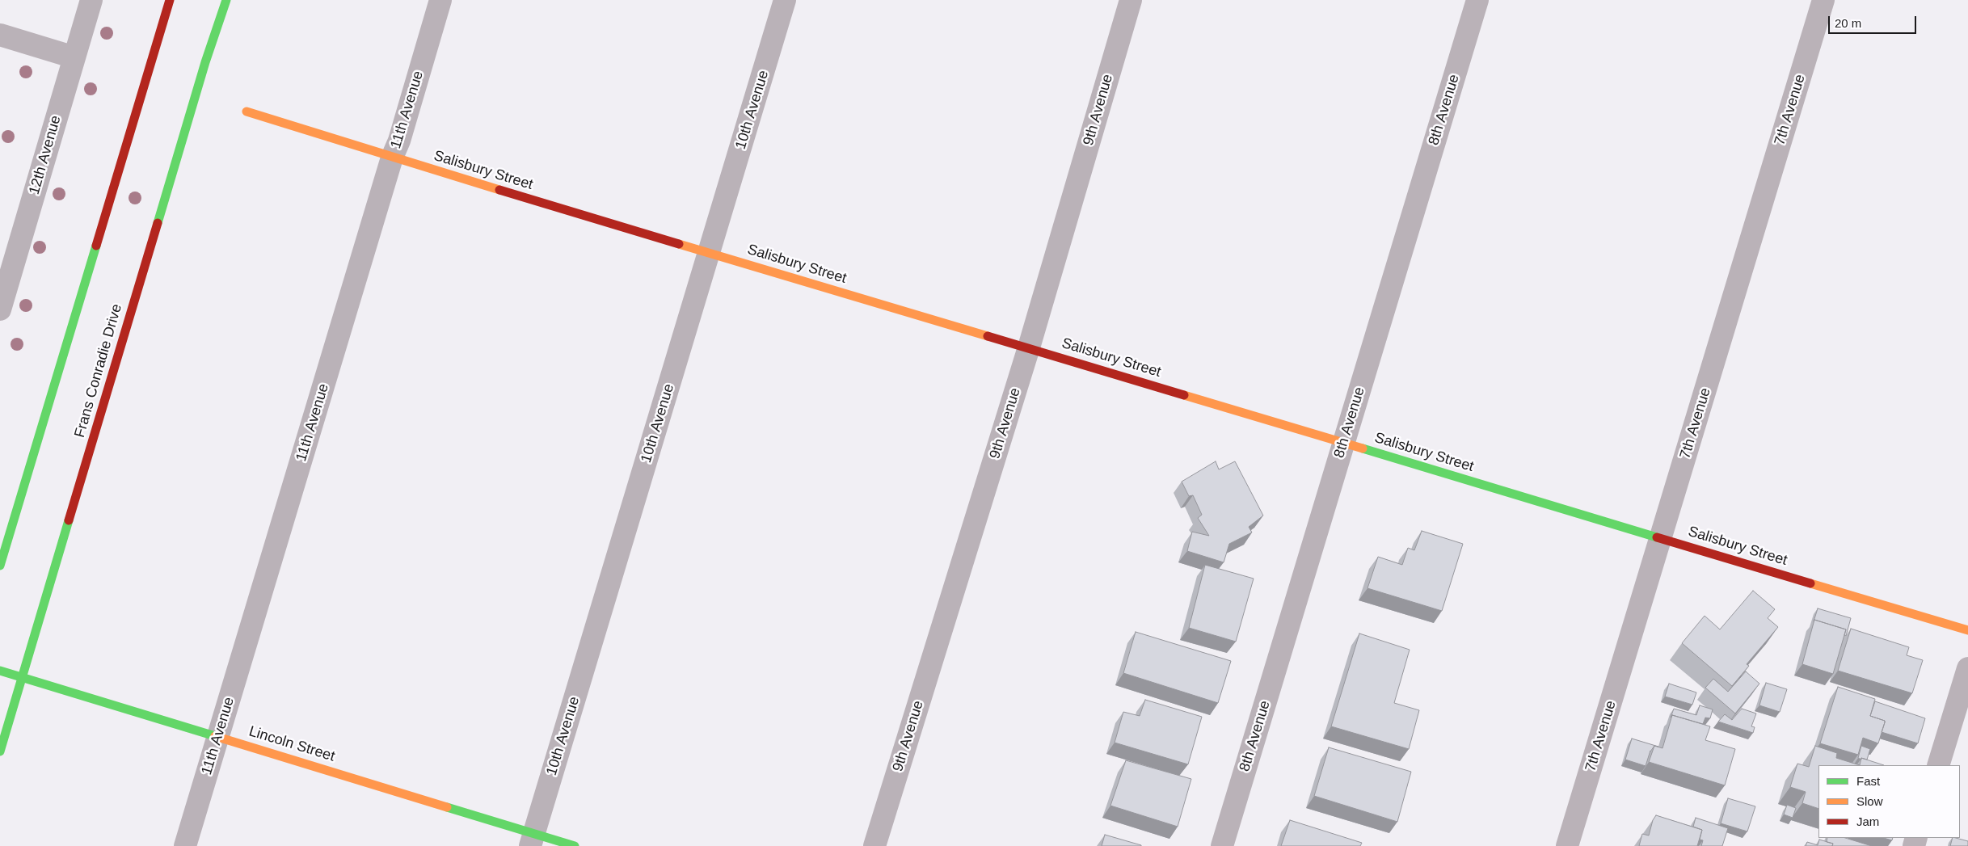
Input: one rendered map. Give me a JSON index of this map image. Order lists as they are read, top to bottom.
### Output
{
  "streets": {
    "street": [
      "11th Avenue",
      "10th Avenue",
      "9th Avenue",
      "8th Avenue",
      "7th Avenue",
      "12th Avenue",
      "Salisbury Street",
      "Frans Conradie Drive",
      "Lincoln Street"
    ]
  },
  "crossings": [
    ["11th Avenue", "Salisbury Street"],
    ["11th Avenue", "Lincoln Street"],
    ["10th Avenue", "Salisbury Street"],
    ["10th Avenue", "Lincoln Street"],
    ["9th Avenue", "Salisbury Street"],
    ["8th Avenue", "Salisbury Street"],
    ["7th Avenue", "Salisbury Street"],
    ["Frans Conradie Drive", "Lincoln Street"]
  ],
  "legend": ["Fast", "Slow", "Jam"],
  "scale_bar": "20 m"
}
